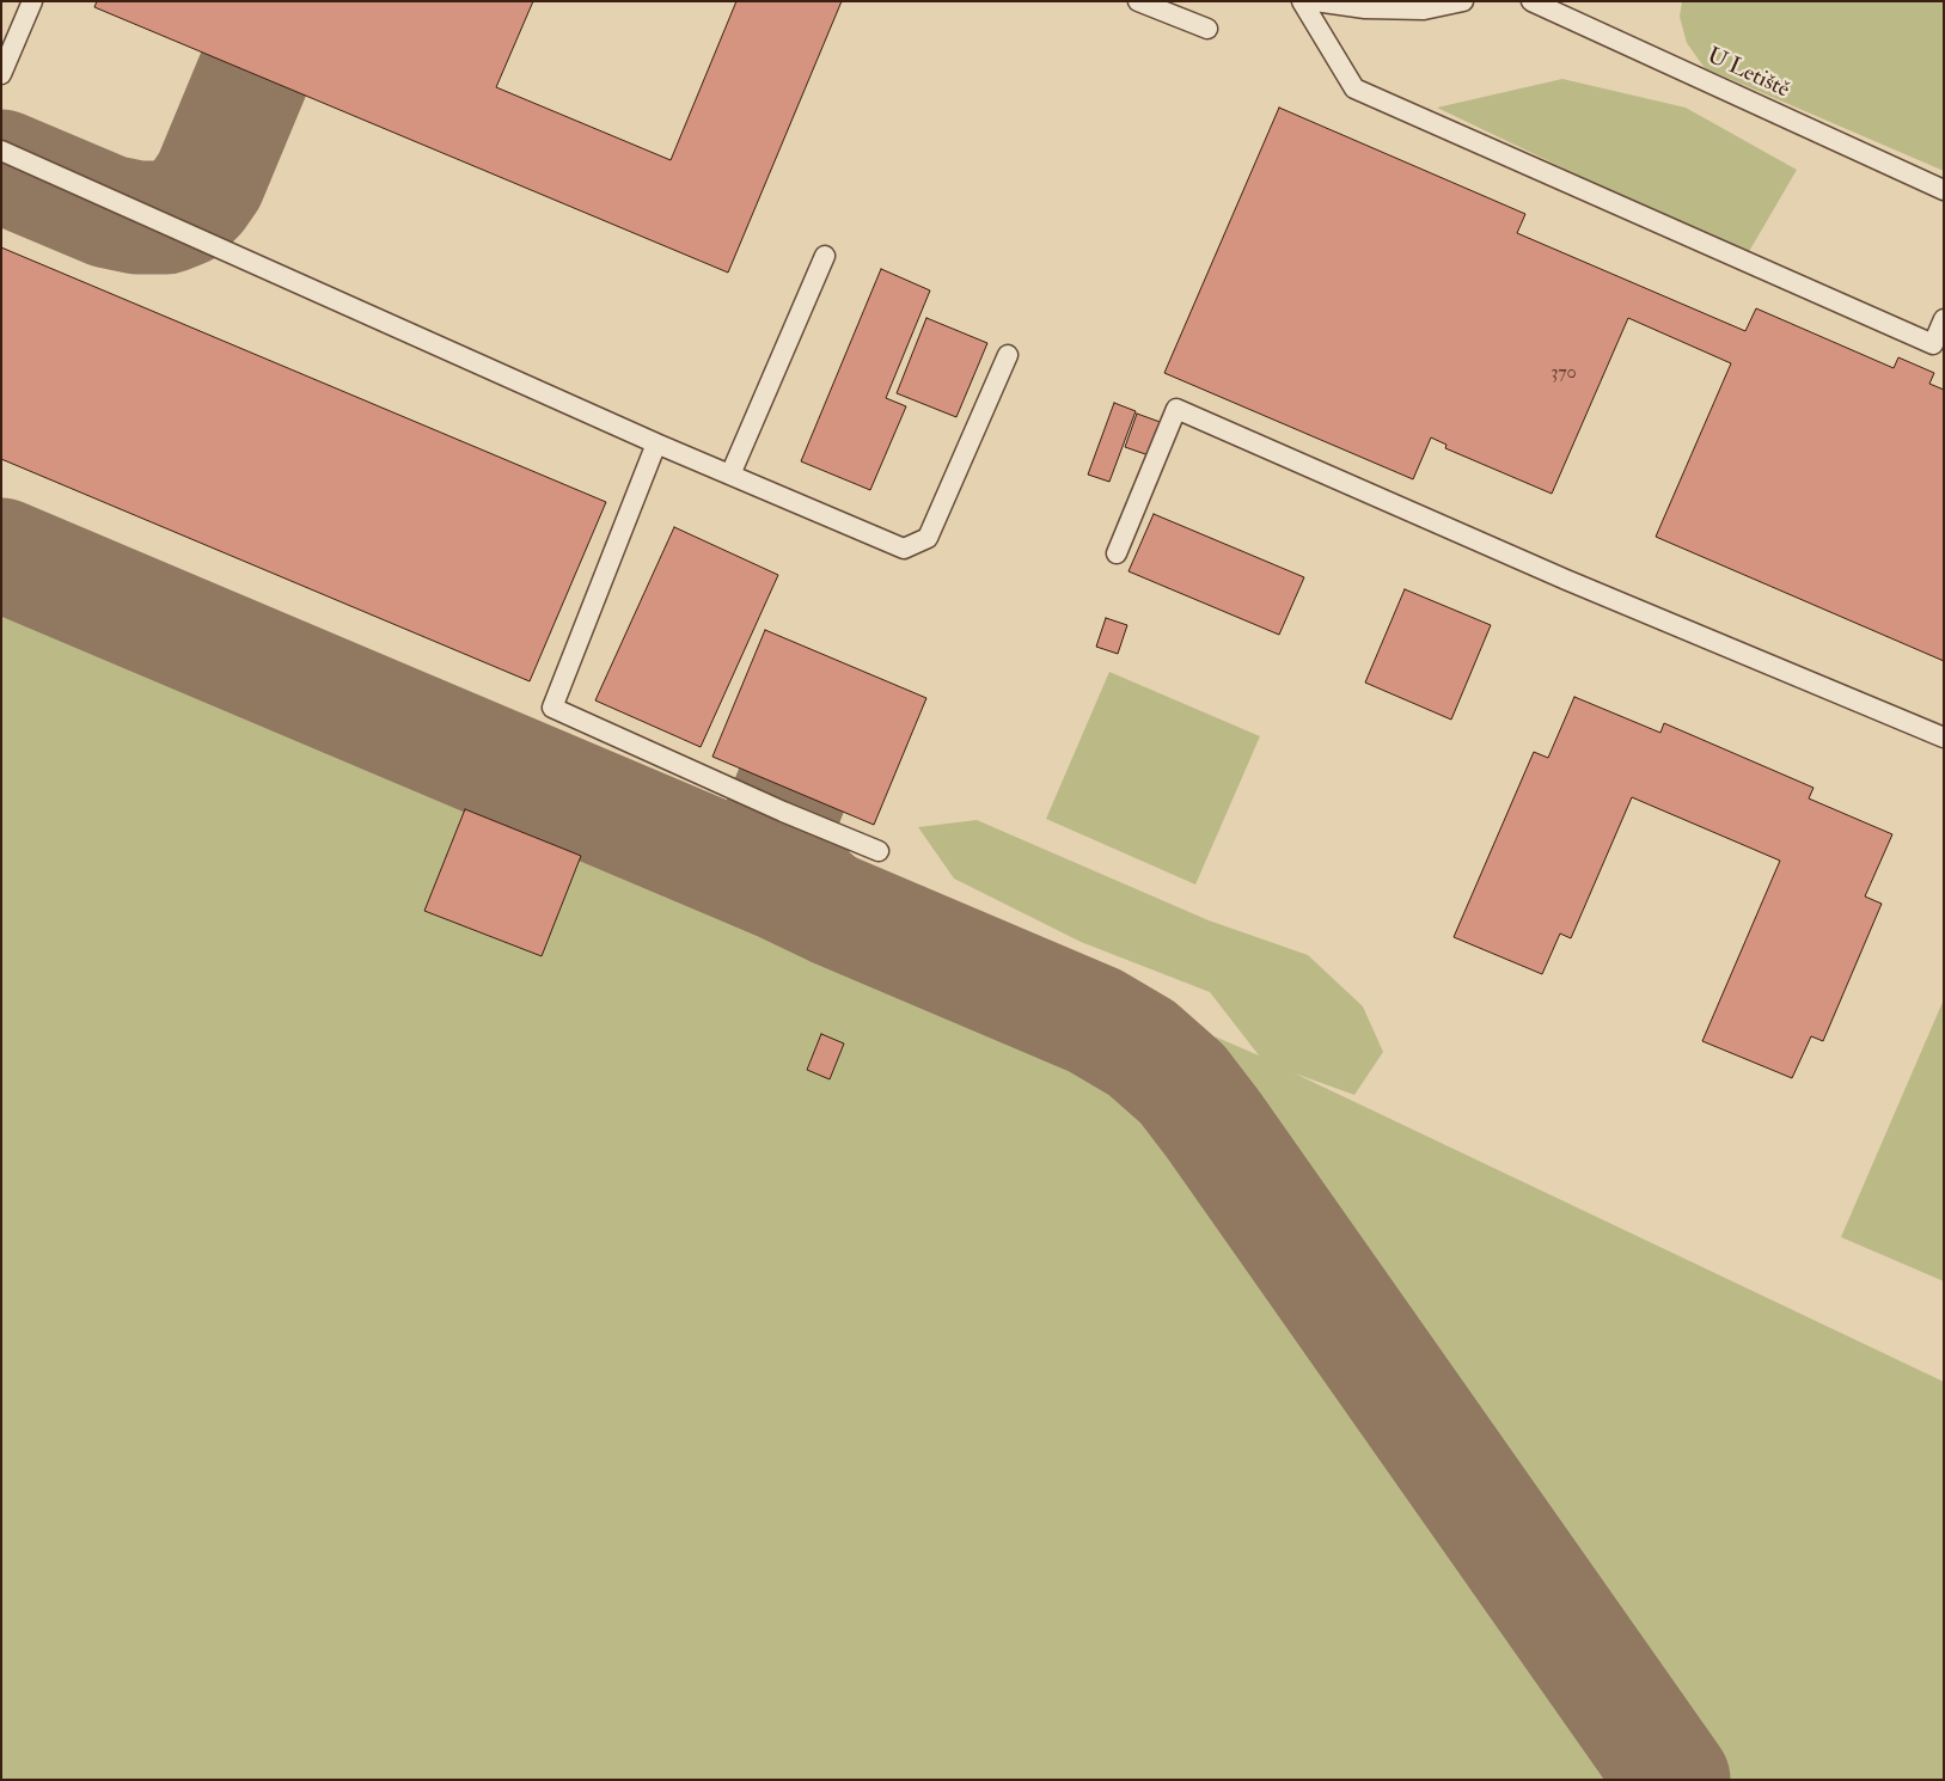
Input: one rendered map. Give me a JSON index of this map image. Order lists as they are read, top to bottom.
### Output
{
  "streets": {
    "lane": ["U Letiště"]
  },
  "house_numbers": ["370"]
}
